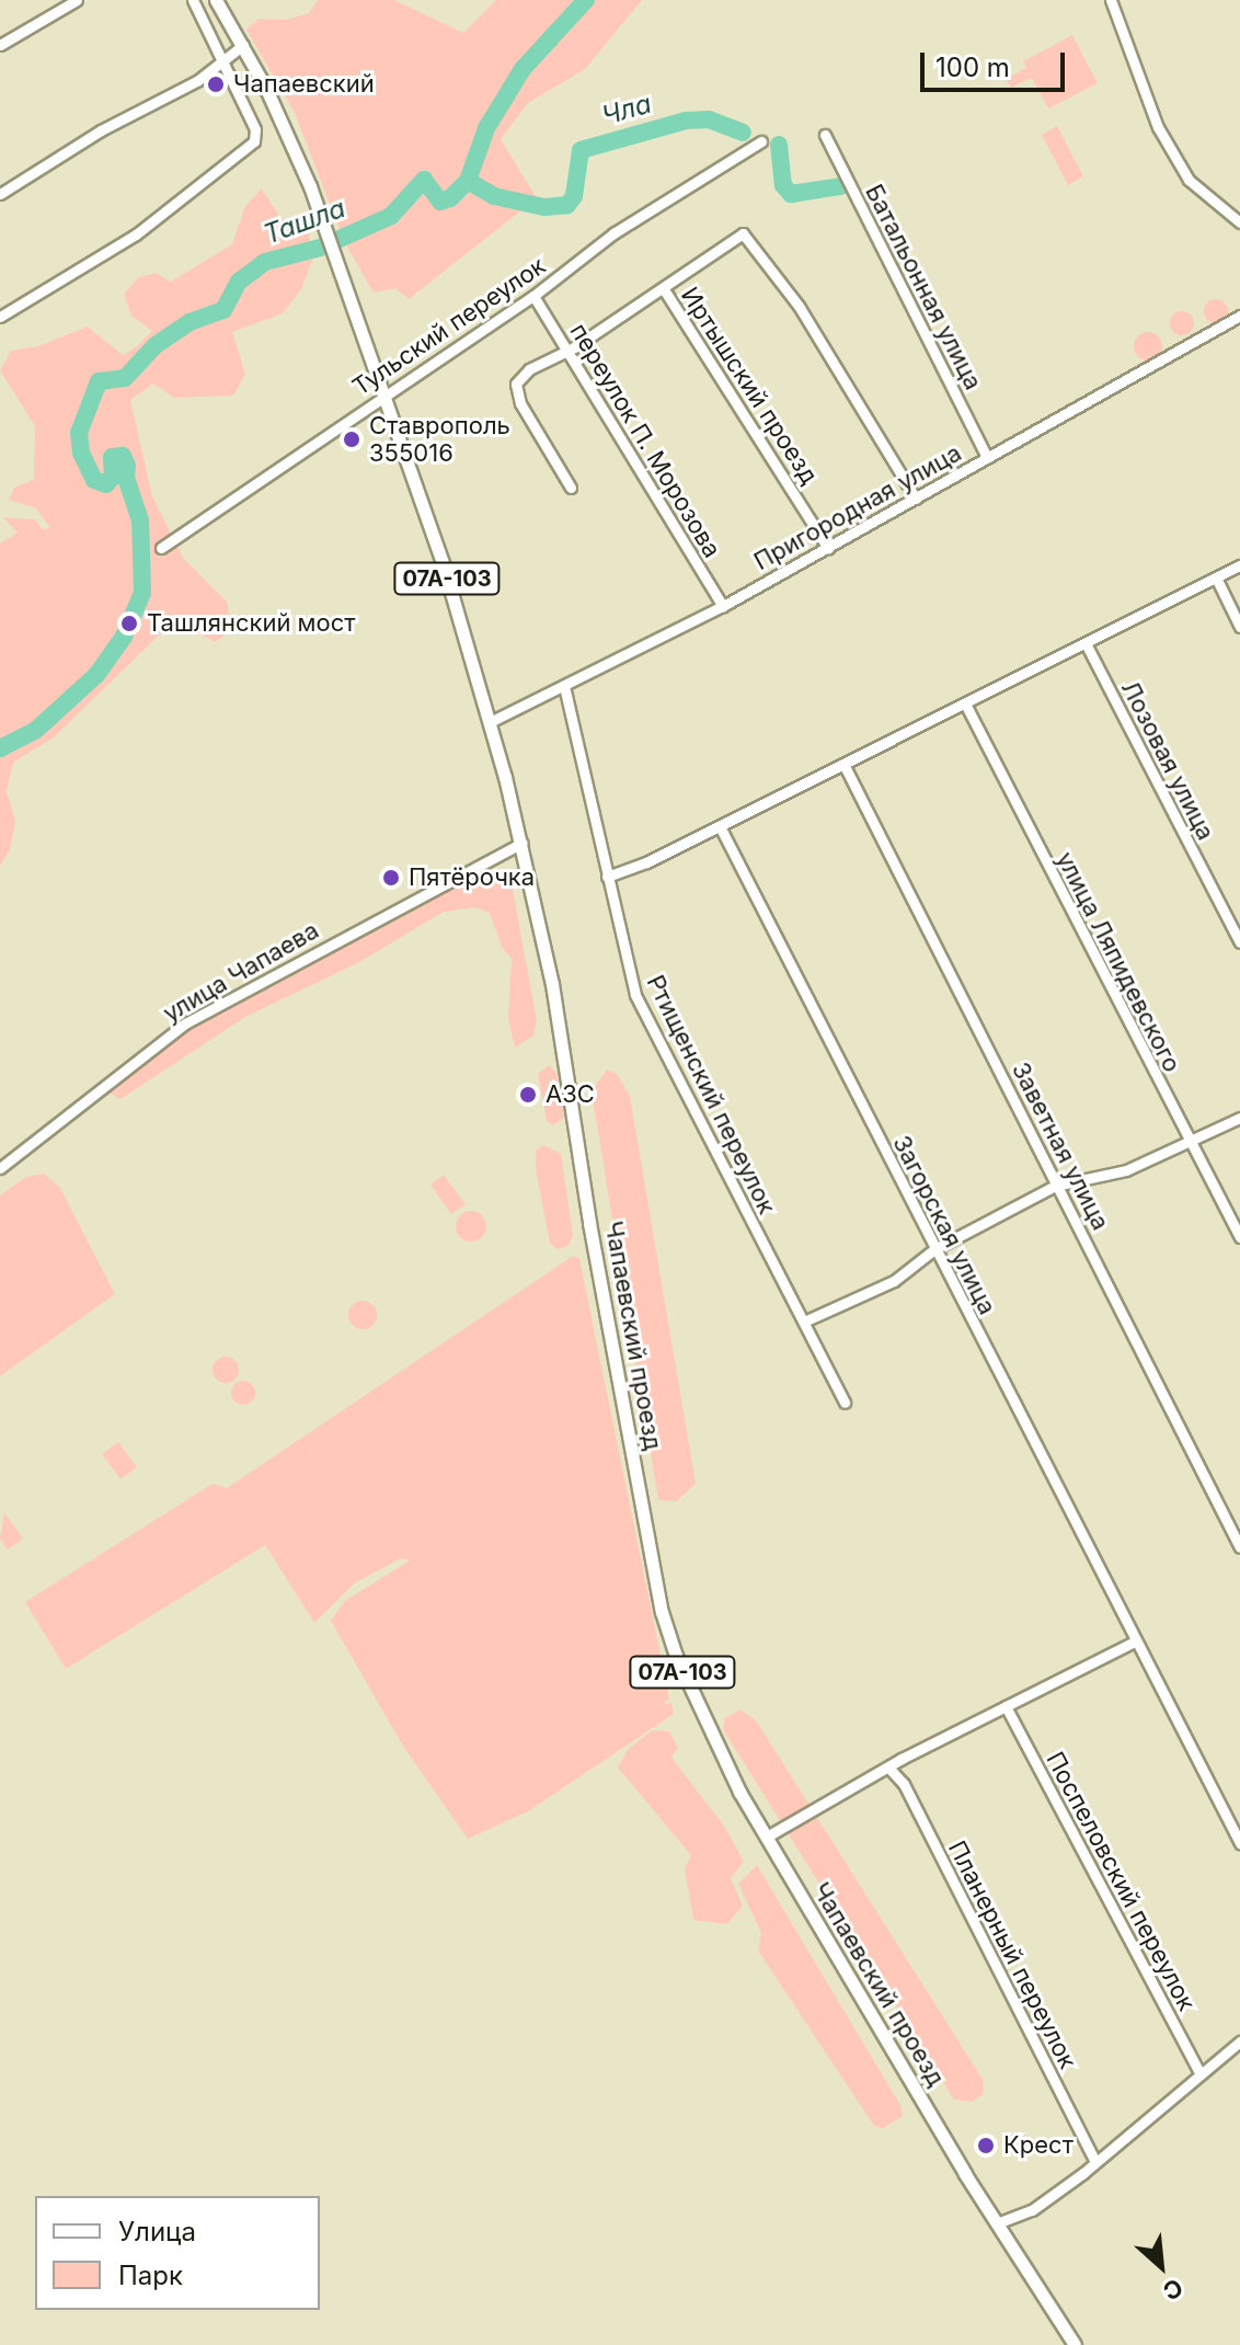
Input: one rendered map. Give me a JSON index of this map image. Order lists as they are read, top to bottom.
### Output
{
  "streets": {
    "main road": ["07А-103", "Чапаевский проезд"],
    "street": [
      "Батальонная улица",
      "Тульский переулок",
      "Иртышский проезд",
      "переулок П. Морозова",
      "Пригородная улица",
      "Лозовая улица",
      "улица Ляпидевского",
      "улица Чапаева",
      "Ртищенский переулок",
      "Заветная улица",
      "Загорская улица",
      "Поспеловский переулок",
      "Планерный переулок"
    ]
  },
  "crossings": [
    ["Батальонная улица", "Пригородная улица"],
    ["Тульский переулок", "переулок П. Морозова"],
    ["Тульский переулок", "Чапаевский проезд"],
    ["Иртышский проезд", "Пригородная улица"],
    ["переулок П. Морозова", "Пригородная улица"],
    ["Пригородная улица", "Ртищенский переулок"],
    ["Пригородная улица", "Чапаевский проезд"],
    ["07А-103", "Чапаевский проезд"],
    ["улица Чапаева", "Чапаевский проезд"]
  ],
  "water": ["Чла", "Ташла"],
  "places": [
    "Чапаевский",
    "Ставрополь 355016",
    "Ташлянский мост",
    "Пятёрочка",
    "АЗС",
    "Крест"
  ],
  "legend": ["Улица", "Парк"],
  "scale_bar": "100 m",
  "north": "bottom right"
}
